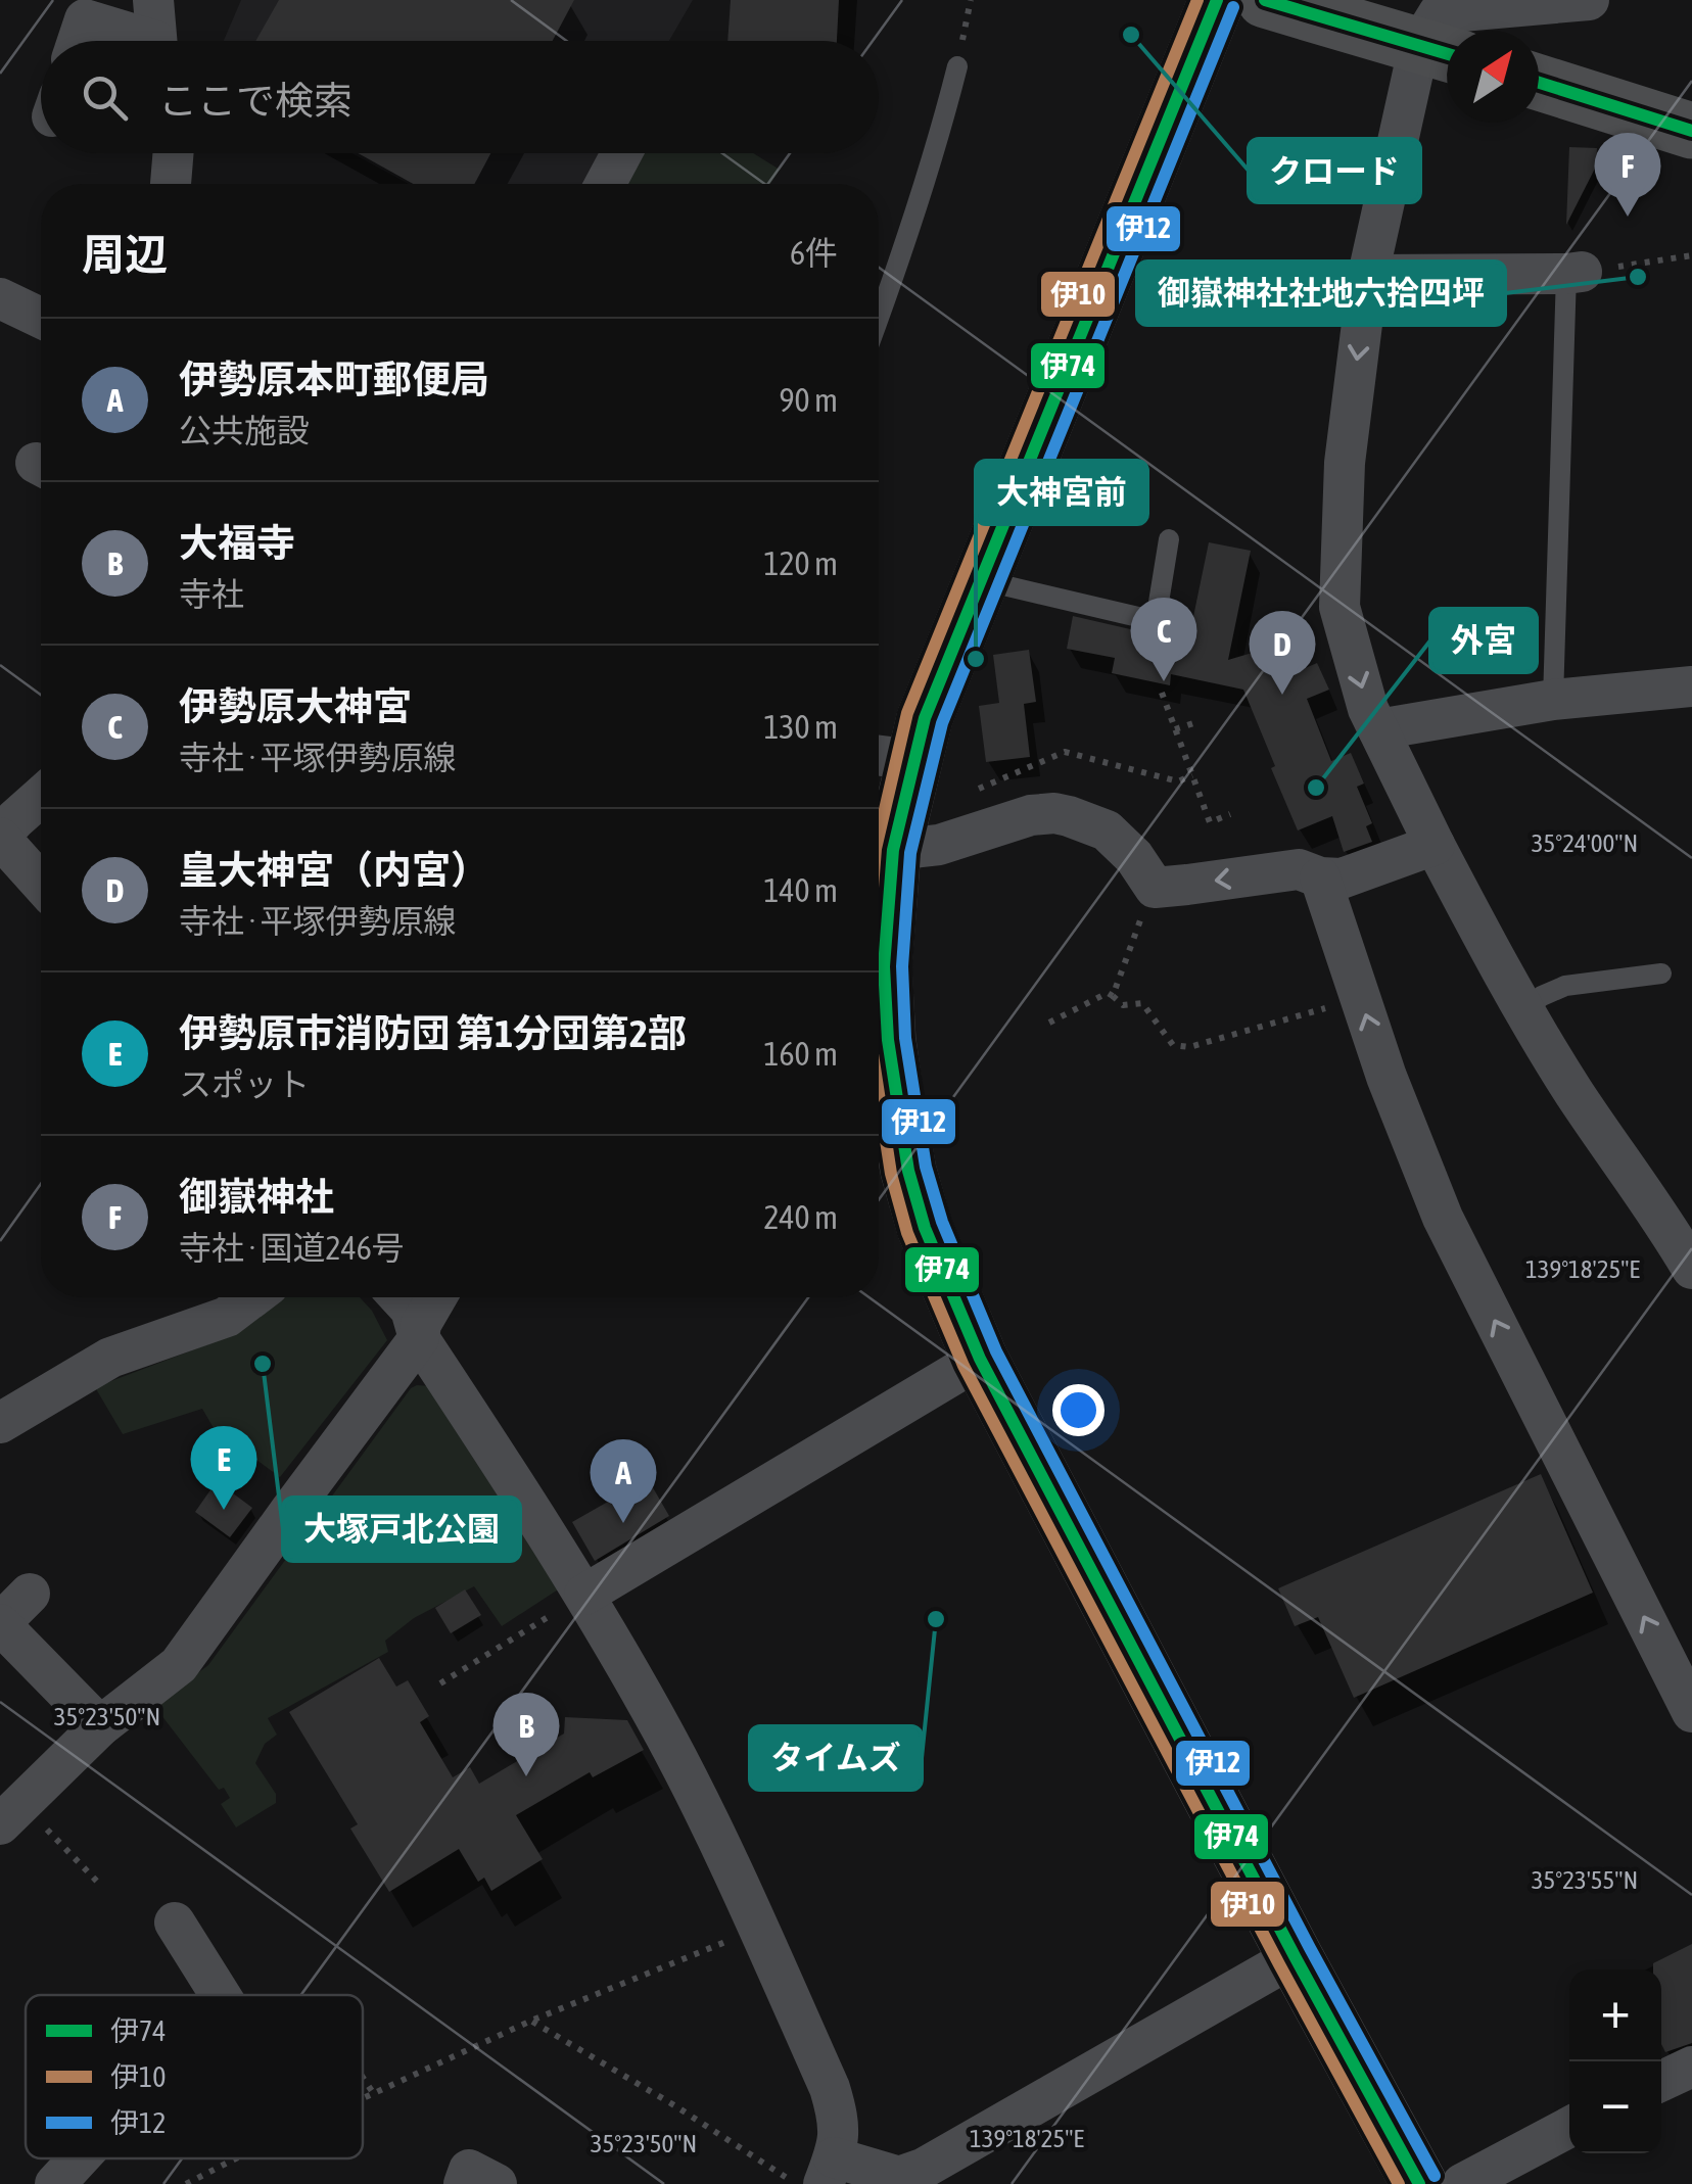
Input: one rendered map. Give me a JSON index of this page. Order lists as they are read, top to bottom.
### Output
{
  "places": [
    "クロード",
    "御嶽神社社地六拾四坪",
    "大神宮前",
    "外宮",
    "大塚戸北公園",
    "タイムズ"
  ],
  "lines": ["transit line 伊74", "transit line 伊10", "transit line 伊12"],
  "legend": ["伊74", "伊10", "伊12"],
  "north": "top right",
  "page": {
    "search": "ここで検索",
    "pins": [
      "F",
      "C",
      "D",
      "E",
      "A",
      "B"
    ],
    "heading": ["周辺", "6件"],
    "list": [
      {
        "mark": "A",
        "name": "伊勢原本町郵便局",
        "note": "公共施設",
        "value": "90 m"
      },
      {
        "mark": "B",
        "name": "大福寺",
        "note": "寺社",
        "value": "120 m"
      },
      {
        "mark": "C",
        "name": "伊勢原大神宮",
        "note": "寺社 · 平塚伊勢原線",
        "value": "130 m"
      },
      {
        "mark": "D",
        "name": "皇大神宮（内宮）",
        "note": "寺社 · 平塚伊勢原線",
        "value": "140 m"
      },
      {
        "mark": "E",
        "name": "伊勢原市消防団 第1分団第2部",
        "note": "スポット",
        "value": "160 m"
      },
      {
        "mark": "F",
        "name": "御嶽神社",
        "note": "寺社 · 国道246号",
        "value": "240 m"
      }
    ],
    "map_buttons": ["+", "−"]
  },
  "coordinates": [
    "35°24'00\"N",
    "139°18'25\"E",
    "35°23'50\"N",
    "35°23'55\"N"
  ]
}
